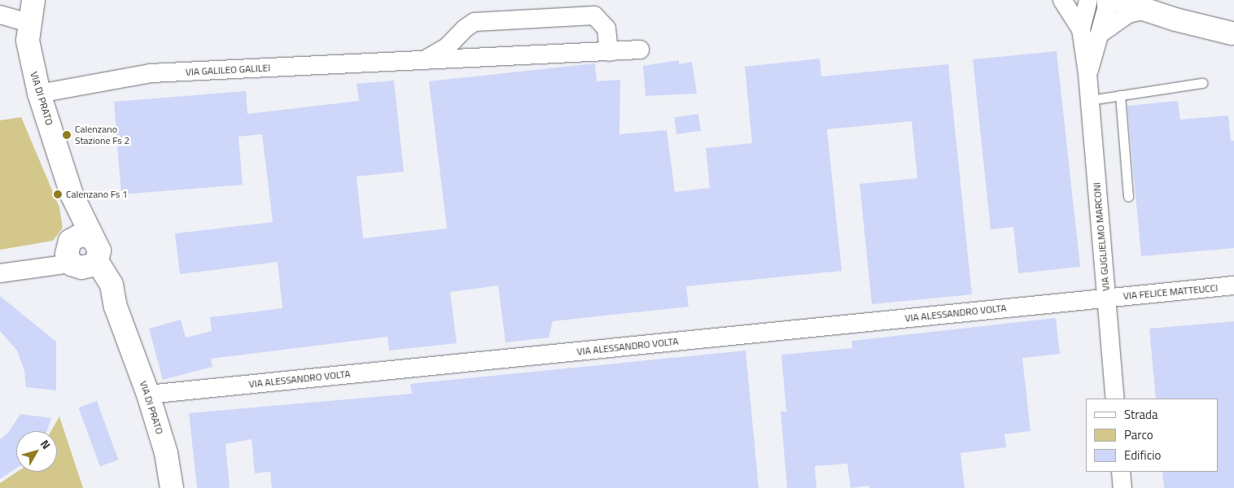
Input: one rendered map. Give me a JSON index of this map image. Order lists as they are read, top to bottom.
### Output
{
  "streets": {
    "main road": ["VIA DI PRATO"],
    "street": [
      "VIA GALILEO GALILEI",
      "VIA GUGLIELMO MARCONI",
      "VIA FELICE MATTEUCCI",
      "VIA ALESSANDRO VOLTA"
    ]
  },
  "crossings": [
    ["VIA GALILEO GALILEI", "VIA DI PRATO"],
    ["VIA DI PRATO", "VIA ALESSANDRO VOLTA"],
    ["VIA GUGLIELMO MARCONI", "VIA FELICE MATTEUCCI"],
    ["VIA GUGLIELMO MARCONI", "VIA ALESSANDRO VOLTA"],
    ["VIA FELICE MATTEUCCI", "VIA ALESSANDRO VOLTA"]
  ],
  "places": ["Calenzano Stazione Fs 2", "Calenzano Fs 1"],
  "legend": ["Strada", "Parco", "Edificio"],
  "north": "top right"
}
